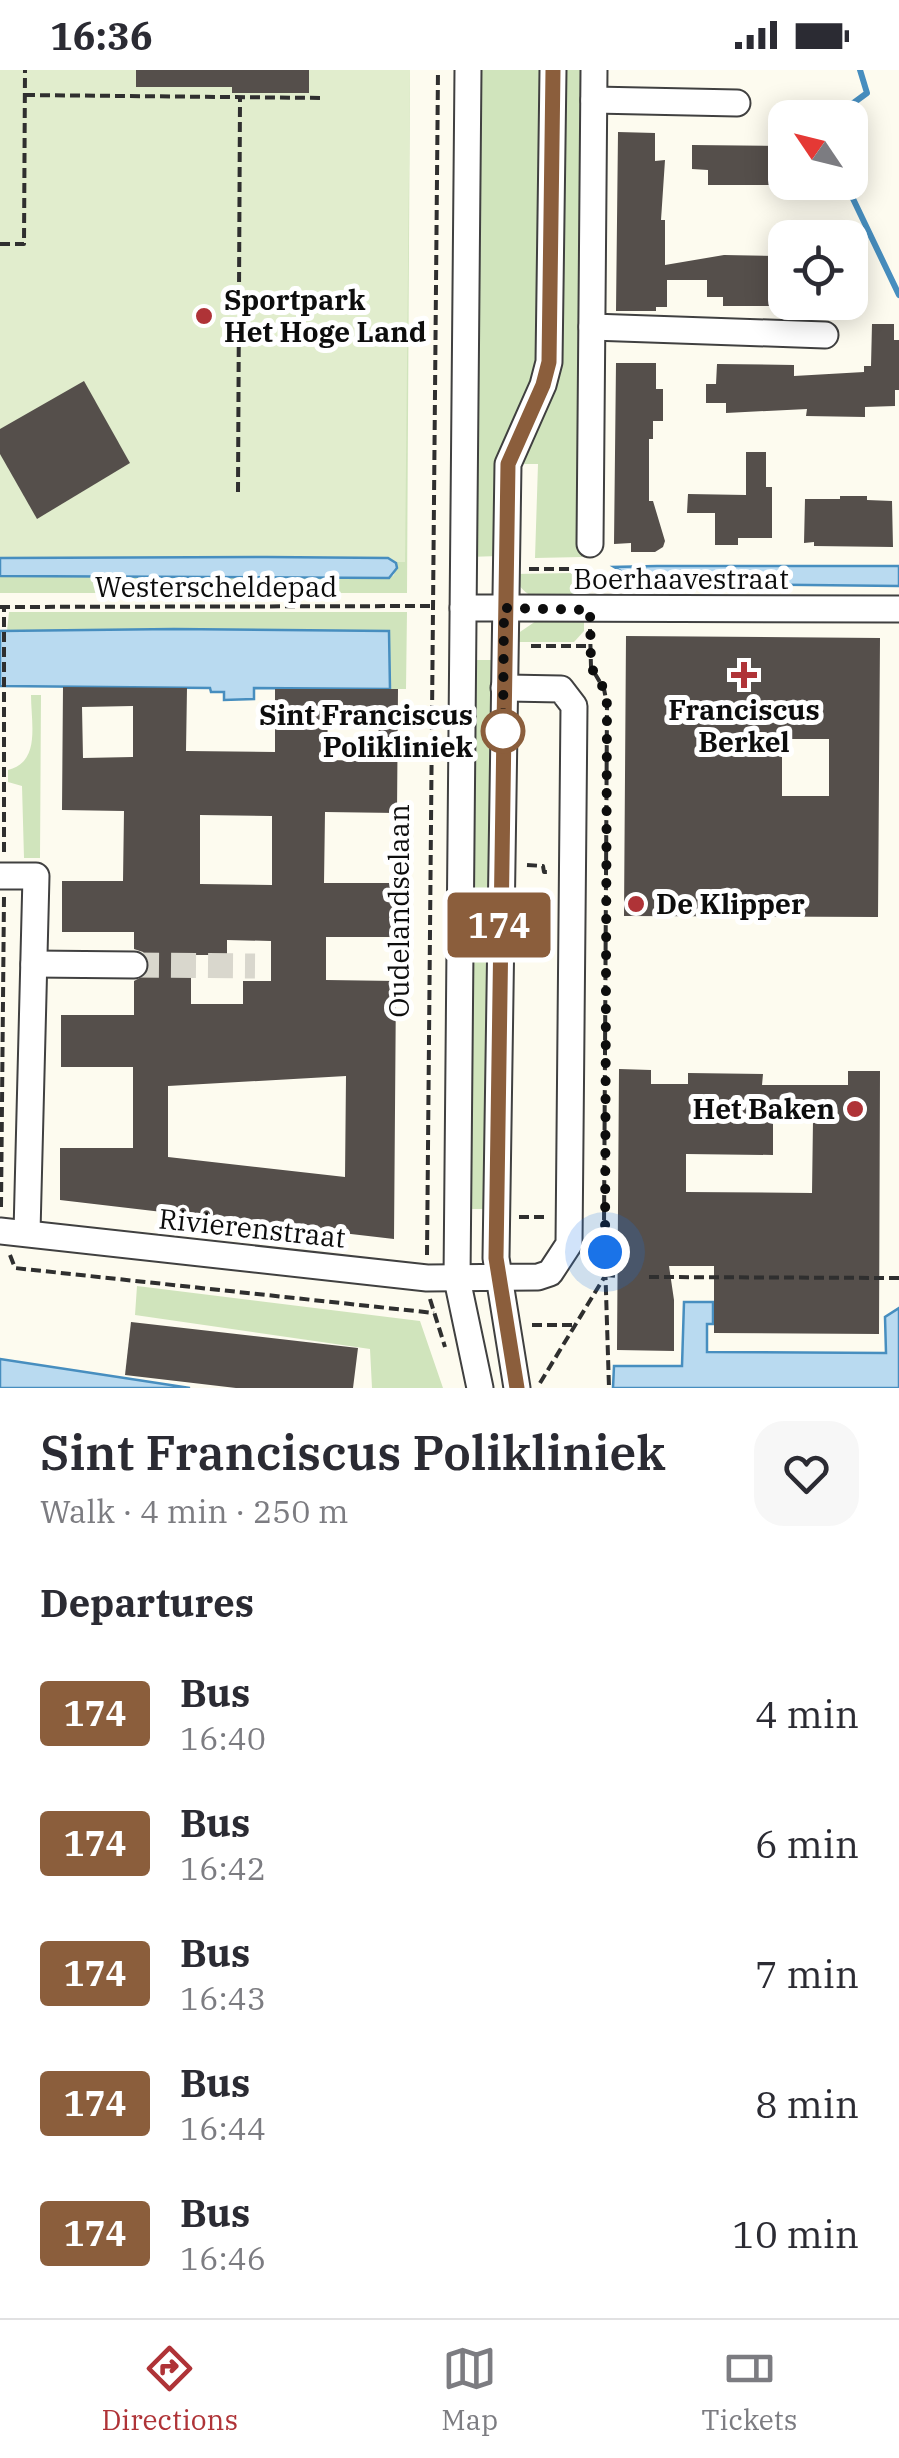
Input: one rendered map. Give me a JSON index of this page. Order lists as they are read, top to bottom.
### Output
{
  "streets": {
    "street": ["Boerhaavestraat", "Rivierenstraat"],
    "path": ["Westerscheldepad", "Oudelandselaan"]
  },
  "crossings": [
    ["Westerscheldepad", "Oudelandselaan"],
    ["Oudelandselaan", "Rivierenstraat"]
  ],
  "places": {
    "other": [
      "Sportpark Het Hoge Land",
      "Sint Franciscus Polikliniek",
      "De Klipper",
      "Het Baken"
    ],
    "health": ["Franciscus Berkel"]
  },
  "lines": ["bus line 174"],
  "north": "top left",
  "page": {
    "status": "16:36",
    "on_map": "174",
    "heading": [
      ["Sint Franciscus Polikliniek", "Walk · 4 min · 250 m"],
      "Departures"
    ],
    "list": [
      {
        "mark": "174",
        "name": "Bus",
        "note": "16:40",
        "value": "4 min"
      },
      {
        "mark": "174",
        "name": "Bus",
        "note": "16:42",
        "value": "6 min"
      },
      {
        "mark": "174",
        "name": "Bus",
        "note": "16:43",
        "value": "7 min"
      },
      {
        "mark": "174",
        "name": "Bus",
        "note": "16:44",
        "value": "8 min"
      },
      {
        "mark": "174",
        "name": "Bus",
        "note": "16:46",
        "value": "10 min"
      }
    ],
    "tabs": ["Directions", "Map", "Tickets"]
  }
}
